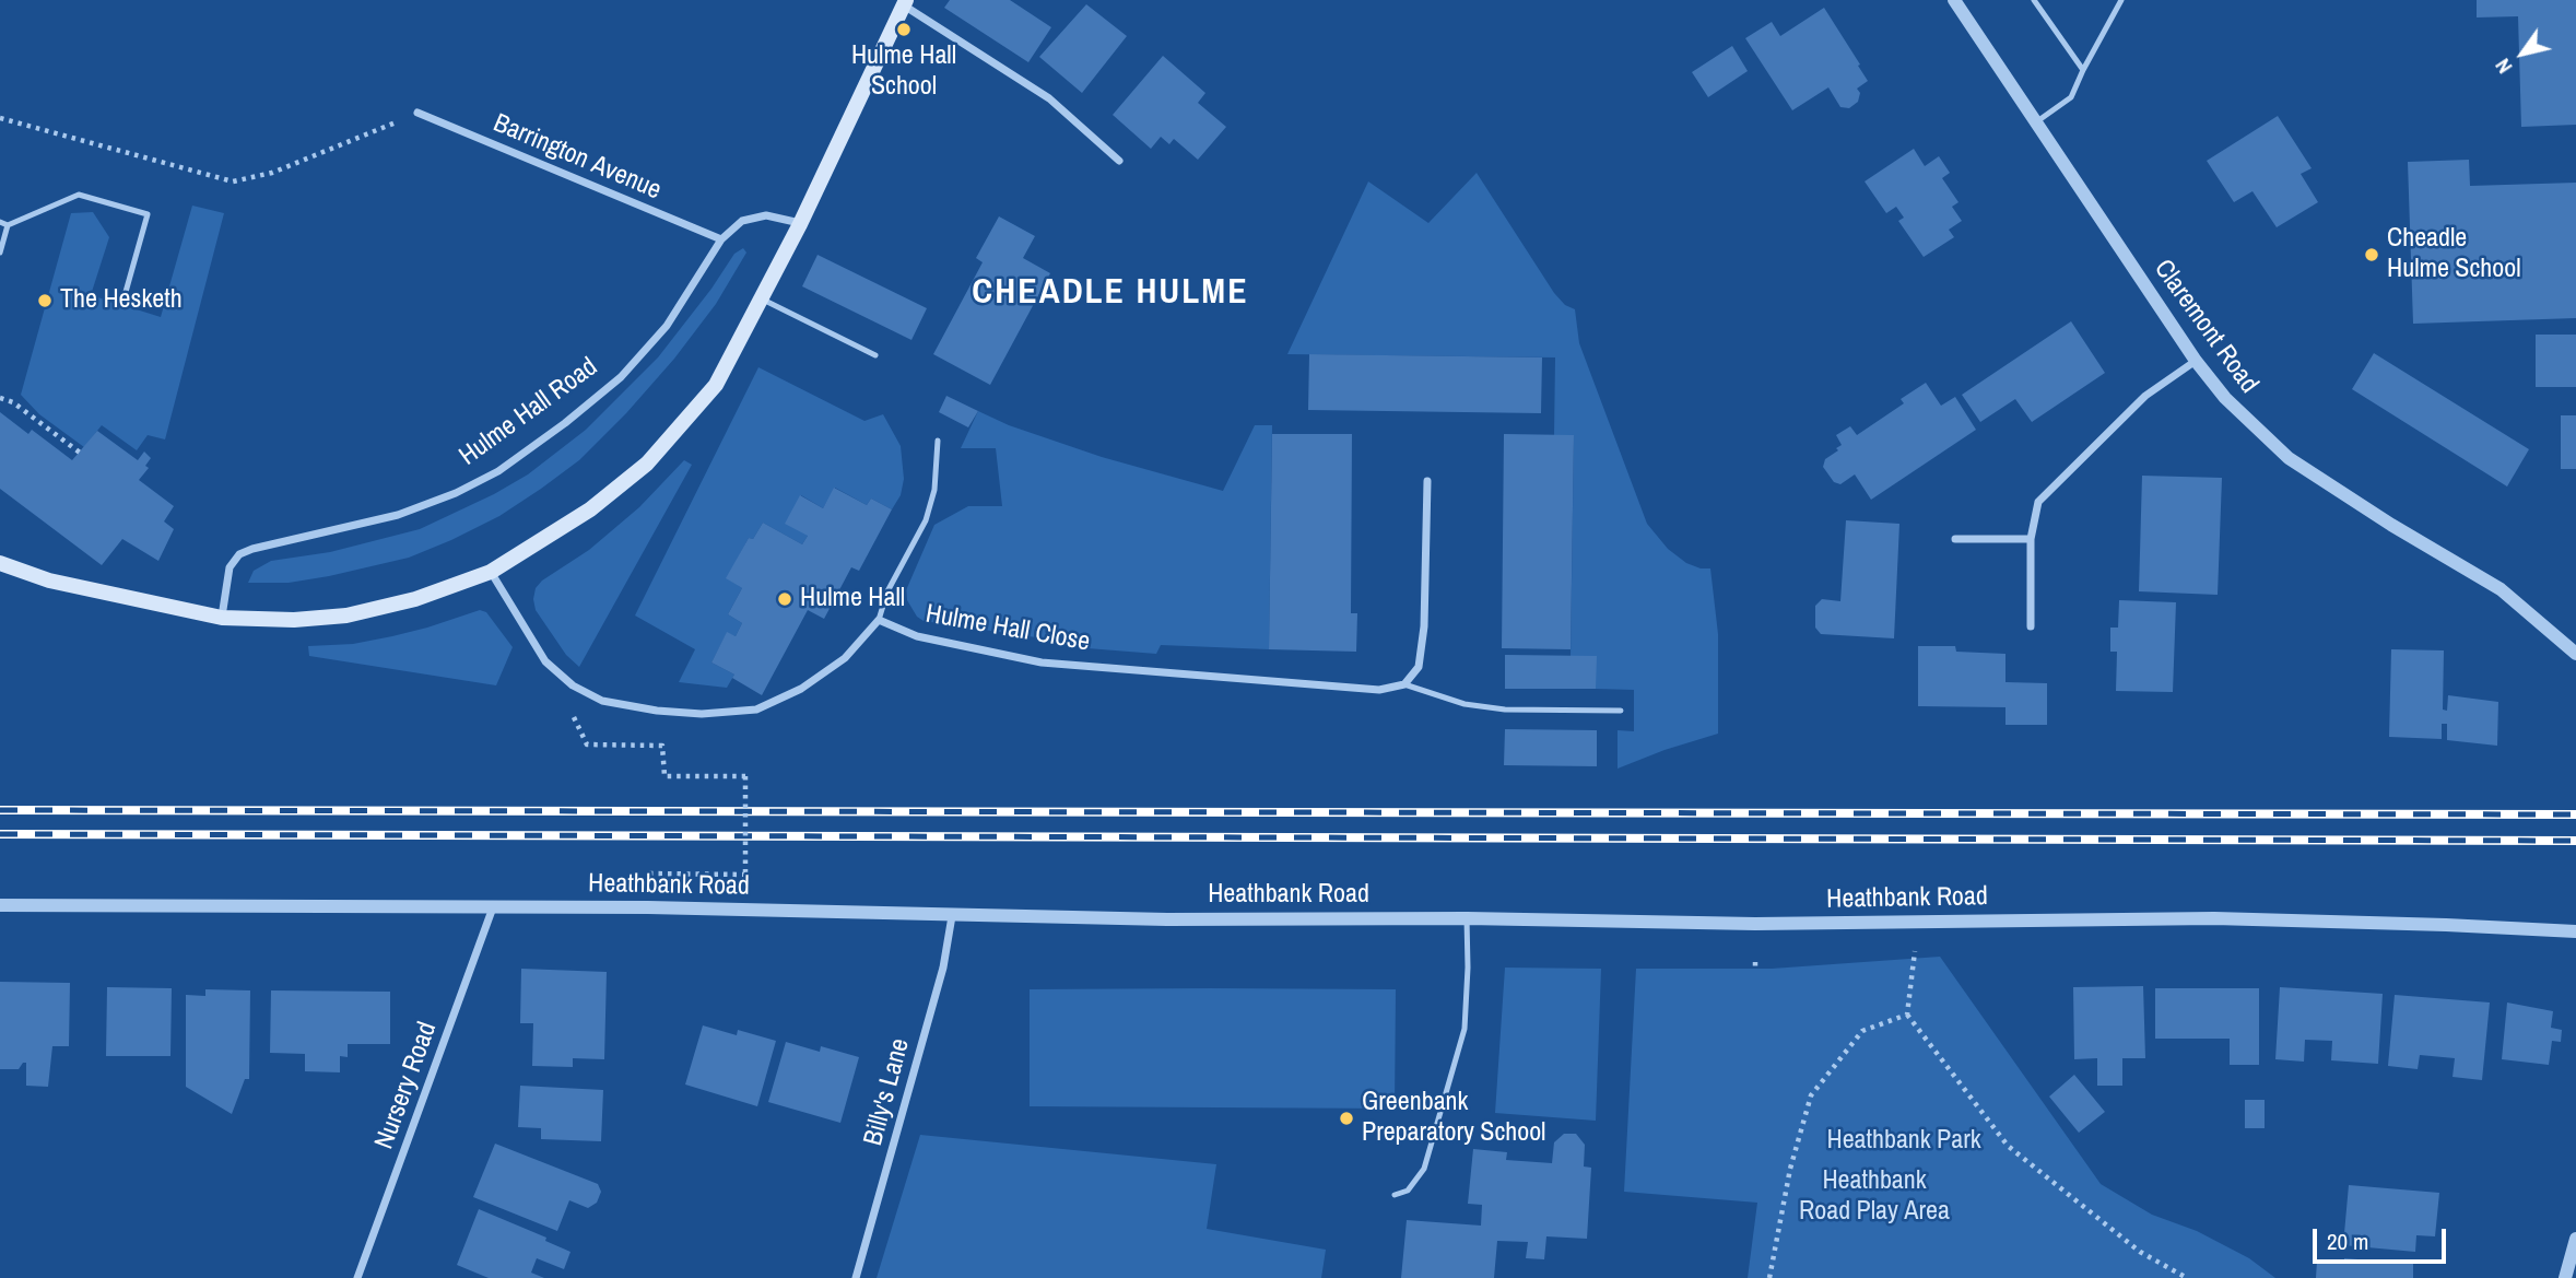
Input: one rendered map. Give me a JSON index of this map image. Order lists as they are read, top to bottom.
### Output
{
  "streets": {
    "street": [
      "Barrington Avenue",
      "Claremont Road",
      "Hulme Hall Road",
      "Hulme Hall Close",
      "Heathbank Road",
      "Nursery Road",
      "Billy's Lane"
    ]
  },
  "crossings": [
    ["Barrington Avenue", "Hulme Hall Road"],
    ["Heathbank Road", "Nursery Road"],
    ["Heathbank Road", "Billy's Lane"]
  ],
  "districts": ["CHEADLE HULME"],
  "parks": ["Heathbank Park", "Heathbank Road Play Area"],
  "places": [
    "Hulme Hall School",
    "Cheadle Hulme School",
    "The Hesketh",
    "Hulme Hall",
    "Greenbank Preparatory School"
  ],
  "scale_bar": "20 m",
  "north": "bottom left"
}
